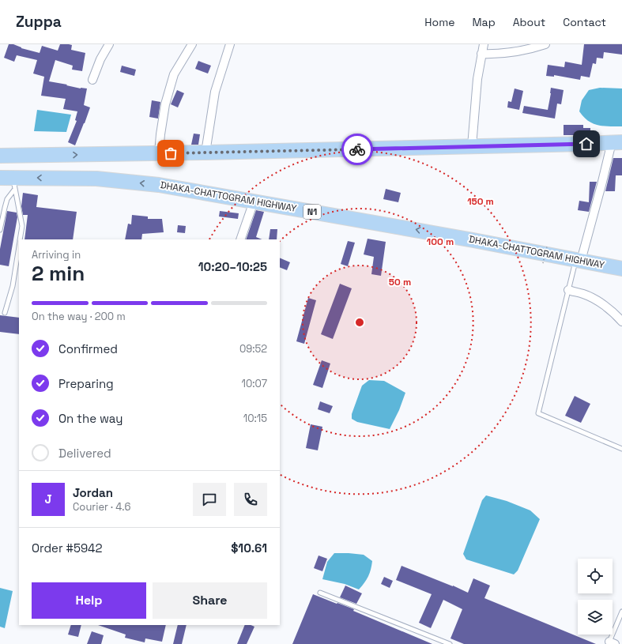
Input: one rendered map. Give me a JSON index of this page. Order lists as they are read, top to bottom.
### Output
{
  "streets": {
    "highway": ["DHAKA-CHATTOGRAM HIGHWAY", "N1"]
  },
  "page": {
    "header": "Zuppa",
    "nav": [
      "Home",
      "Map",
      "About",
      "Contact"
    ],
    "heading": ["2 min", "Arriving in", "10:20–10:25"],
    "panel": [
      "Jordan",
      "Courier · 4.6",
      "Order #5942",
      "$10.61"
    ],
    "bar": "On the way · 200 m",
    "list": [
      ["Confirmed", "09:52"],
      ["Preparing", "10:07"],
      ["On the way", "10:15"],
      "Delivered"
    ],
    "round": "J",
    "buttons": ["Help", "Share"]
  },
  "rings": ["150 m", "100 m", "50 m"]
}
